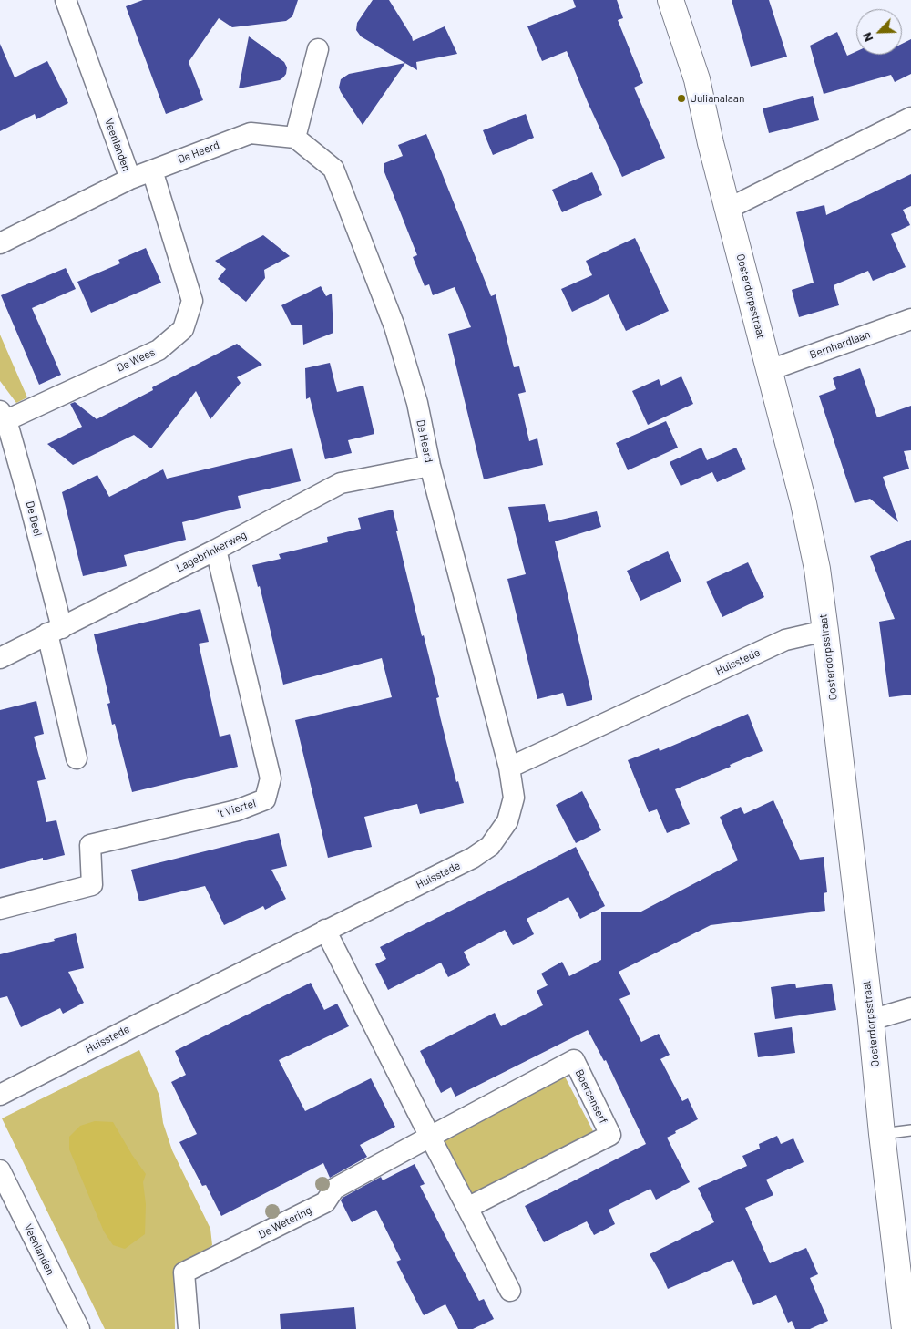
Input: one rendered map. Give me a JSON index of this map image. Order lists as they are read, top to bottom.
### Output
{
  "streets": {
    "street": [
      "Veenlanden",
      "De Heerd",
      "Oosterdorpsstraat",
      "Bernhardlaan",
      "De Wees",
      "De Deel",
      "Lagebrinkerweg",
      "Huisstede",
      "'t Viertel",
      "Boersenserf",
      "De Wetering"
    ]
  },
  "crossings": [
    ["Veenlanden", "De Heerd"],
    ["De Heerd", "De Wees"],
    ["De Heerd", "Lagebrinkerweg"],
    ["De Heerd", "Huisstede"],
    ["Oosterdorpsstraat", "Bernhardlaan"],
    ["Oosterdorpsstraat", "Huisstede"],
    ["De Wees", "De Deel"],
    ["De Deel", "Lagebrinkerweg"],
    ["Lagebrinkerweg", "'t Viertel"],
    ["Boersenserf", "De Wetering"]
  ],
  "places": ["Julianalaan"],
  "north": "bottom left"
}
